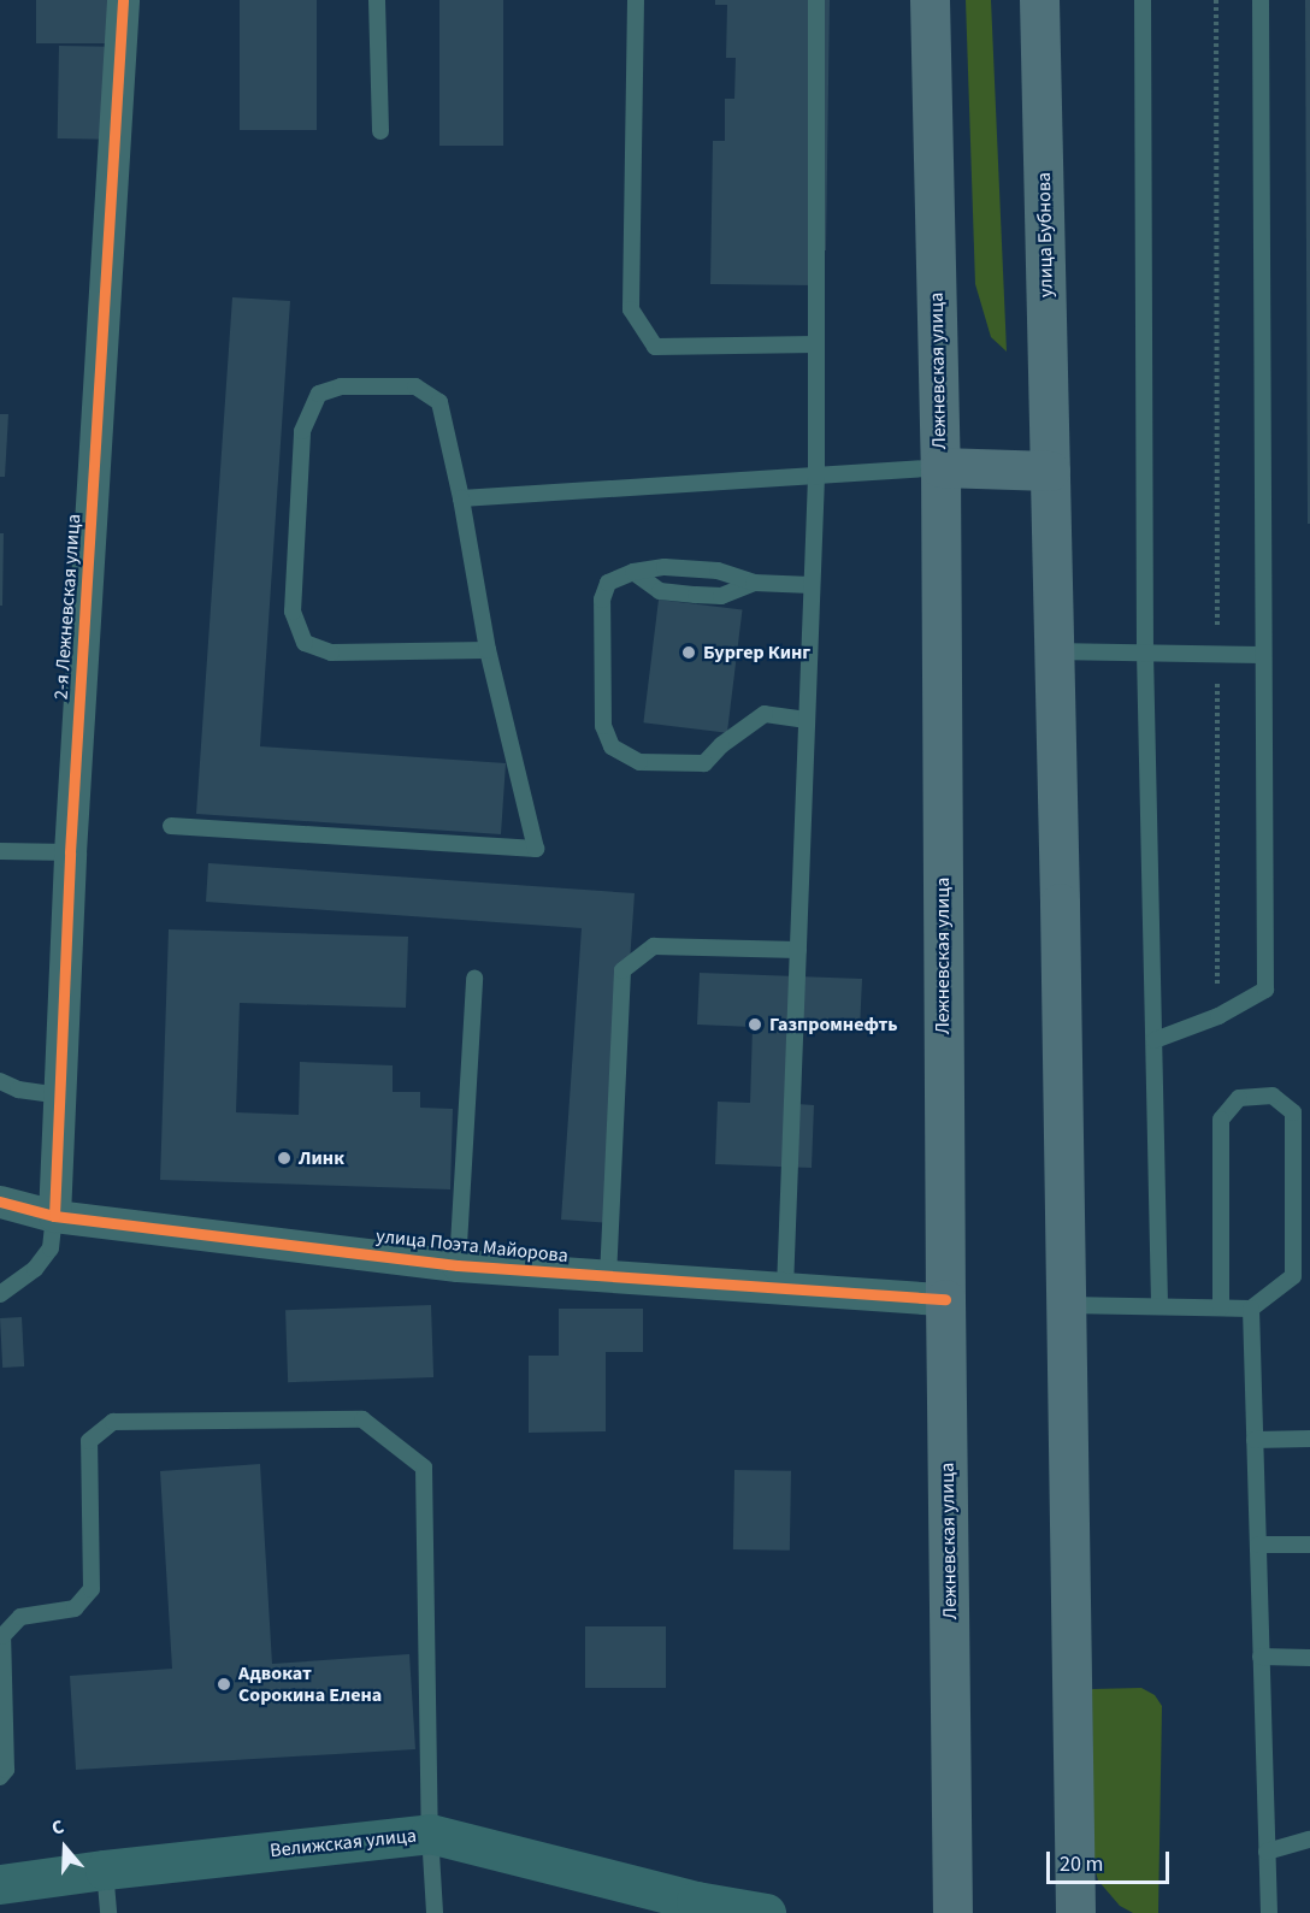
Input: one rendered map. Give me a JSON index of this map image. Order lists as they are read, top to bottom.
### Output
{
  "streets": {
    "highway": ["улица Бубнова", "Лежневская улица"],
    "main road": ["Велижская улица"],
    "street": ["2-я Лежневская улица", "улица Поэта Майорова"]
  },
  "crossings": [
    ["Лежневская улица", "улица Поэта Майорова"],
    ["2-я Лежневская улица", "улица Поэта Майорова"]
  ],
  "places": [
    "Бургер Кинг",
    "Газпромнефть",
    "Линк",
    "Адвокат Сорокина Елена"
  ],
  "scale_bar": "20 m",
  "north": "top"
}
